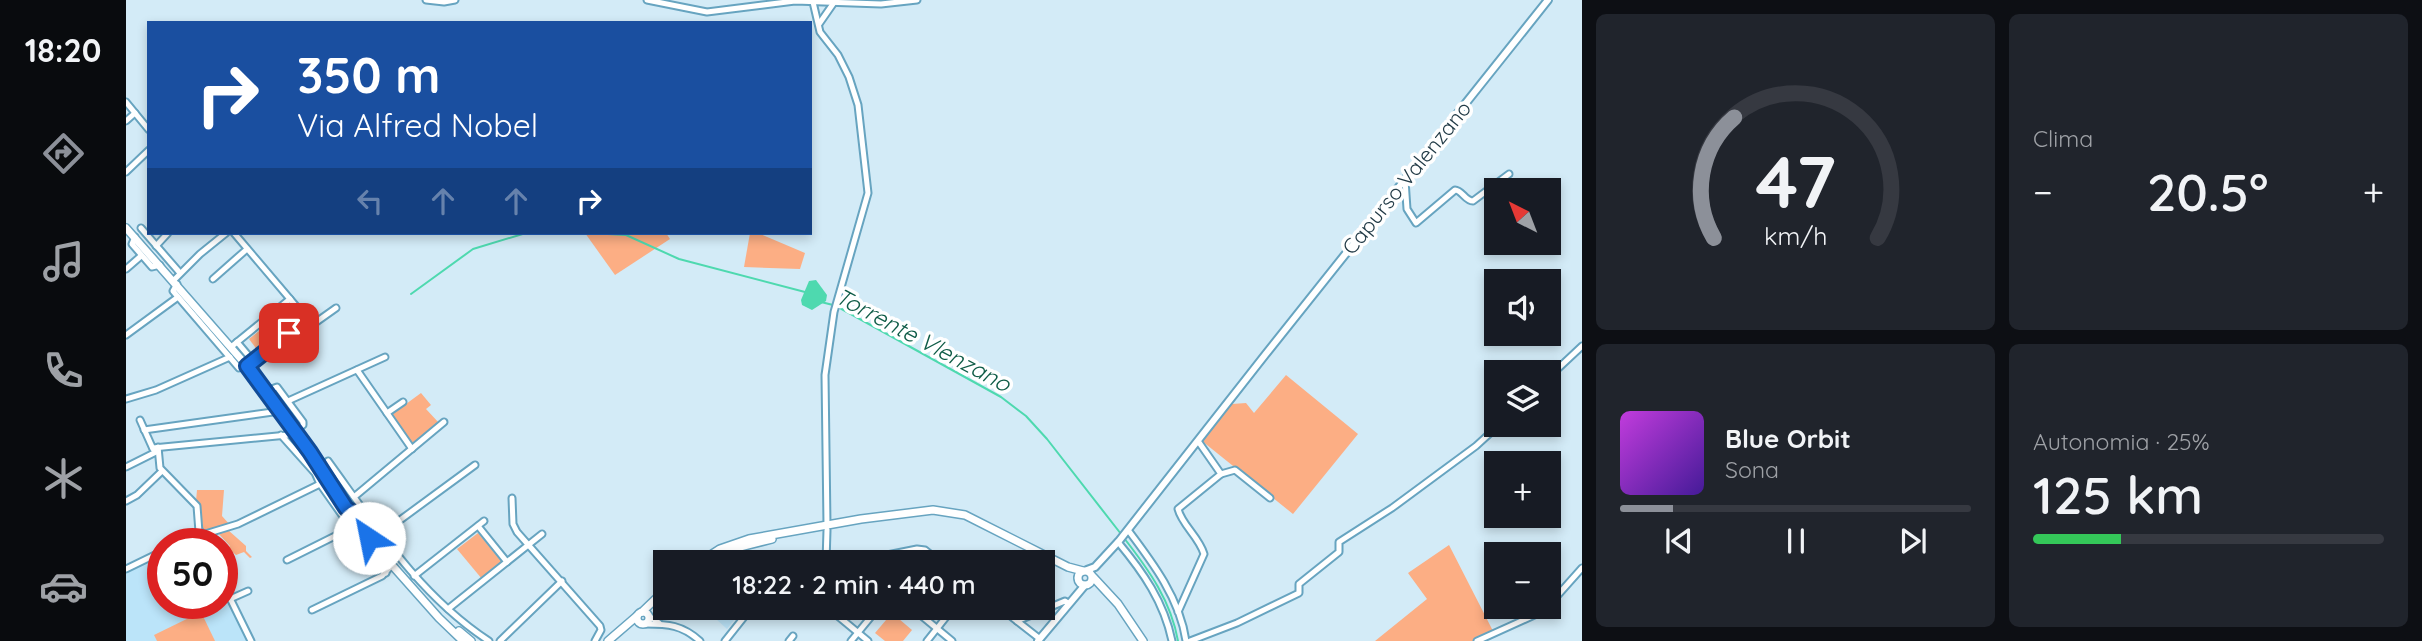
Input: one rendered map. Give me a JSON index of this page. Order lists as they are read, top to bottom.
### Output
{
  "streets": {
    "street": ["Capurso Valenzano"]
  },
  "water": ["Torrente Vlenzano"],
  "north": "top left",
  "page": {
    "tabs": "18:20",
    "tile": [
      "Clima",
      ["Autonomia · 25%", "125 km"]
    ],
    "turn": ["350 m", "Via Alfred Nobel"],
    "heat": ["−", "20.5°", "+"],
    "map_buttons": ["+", "−"],
    "song": ["Blue Orbit", "Sona"],
    "limit": "50",
    "trip": "18:22 · 2 min · 440 m",
    "gauge": ["47", "km/h"]
  }
}
